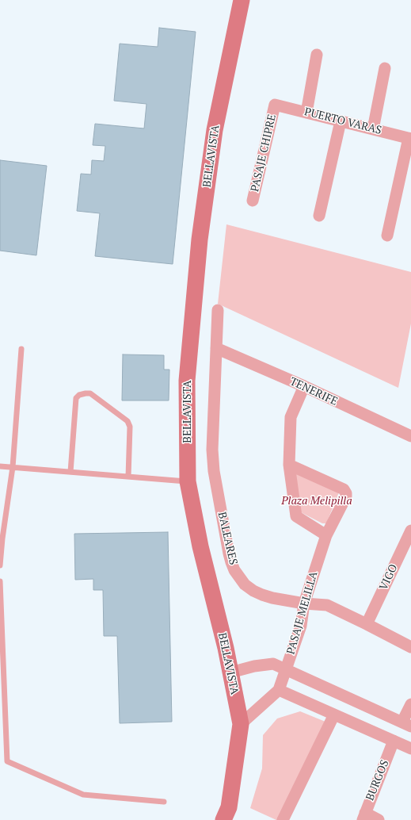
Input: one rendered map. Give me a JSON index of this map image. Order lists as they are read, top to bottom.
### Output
{
  "streets": {
    "main road": ["BELLAVISTA"],
    "street": [
      "PUERTO VARAS",
      "PASAJE CHIPRE",
      "TENERIFE",
      "BALEARES",
      "VIGO",
      "PASAJE MELILLA",
      "BURGOS"
    ]
  },
  "crossings": [
    ["PUERTO VARAS", "PASAJE CHIPRE"],
    ["TENERIFE", "BALEARES"],
    ["BALEARES", "VIGO"],
    ["BALEARES", "PASAJE MELILLA"]
  ],
  "parks": ["Plaza Melipilla"]
}
